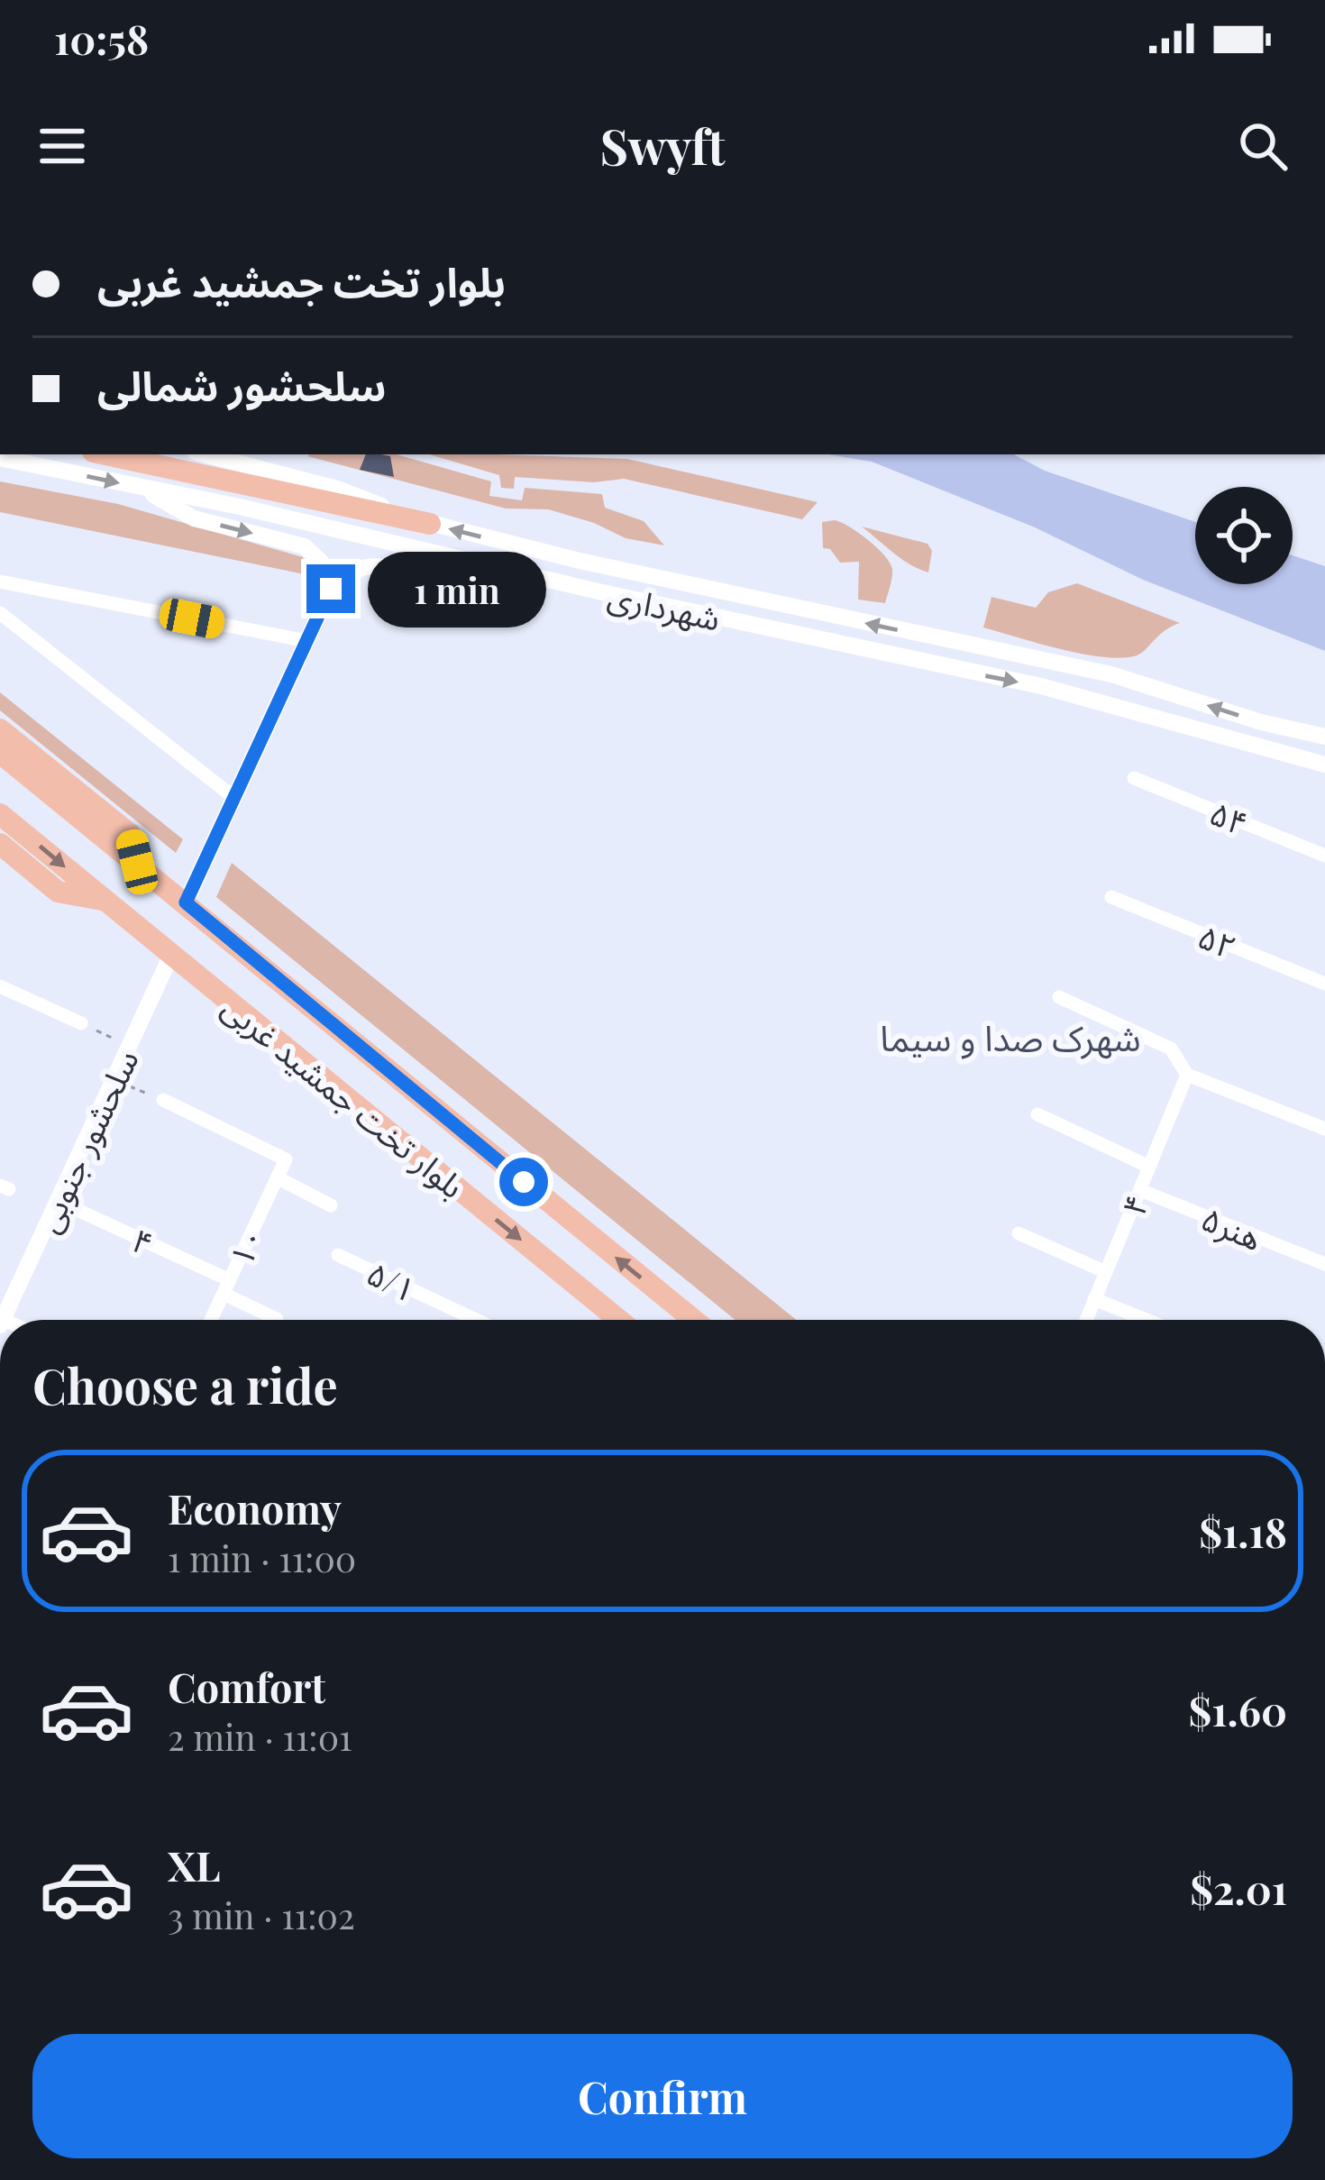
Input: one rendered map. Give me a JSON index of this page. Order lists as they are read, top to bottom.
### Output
{
  "streets": {
    "main road": ["بلوار تخت جمشید غربی"],
    "street": [
      "شهرداری",
      "۵۴",
      "۵۲",
      "سلحشور جنوبی",
      "۴",
      "هنر۵",
      "۱۰",
      "۵/۱"
    ]
  },
  "crossings": [
    ["بلوار تخت جمشید غربی", "سلحشور جنوبی"],
    ["سلحشور جنوبی", "۴"],
    ["۴", "هنر۵"],
    ["۴", "۱۰"]
  ],
  "districts": ["شهرک صدا و سیما"],
  "page": {
    "status": "10:58",
    "header": "Swyft",
    "banner": ["بلوار تخت جمشید غربی", "سلحشور شمالی"],
    "bubble": "1 min",
    "heading": "Choose a ride",
    "list": [
      {
        "name": "Economy",
        "note": "1 min · 11:00",
        "value": "$1.18"
      },
      {
        "name": "Comfort",
        "note": "2 min · 11:01",
        "value": "$1.60"
      },
      {
        "name": "XL",
        "note": "3 min · 11:02",
        "value": "$2.01"
      }
    ],
    "buttons": "Confirm"
  }
}
